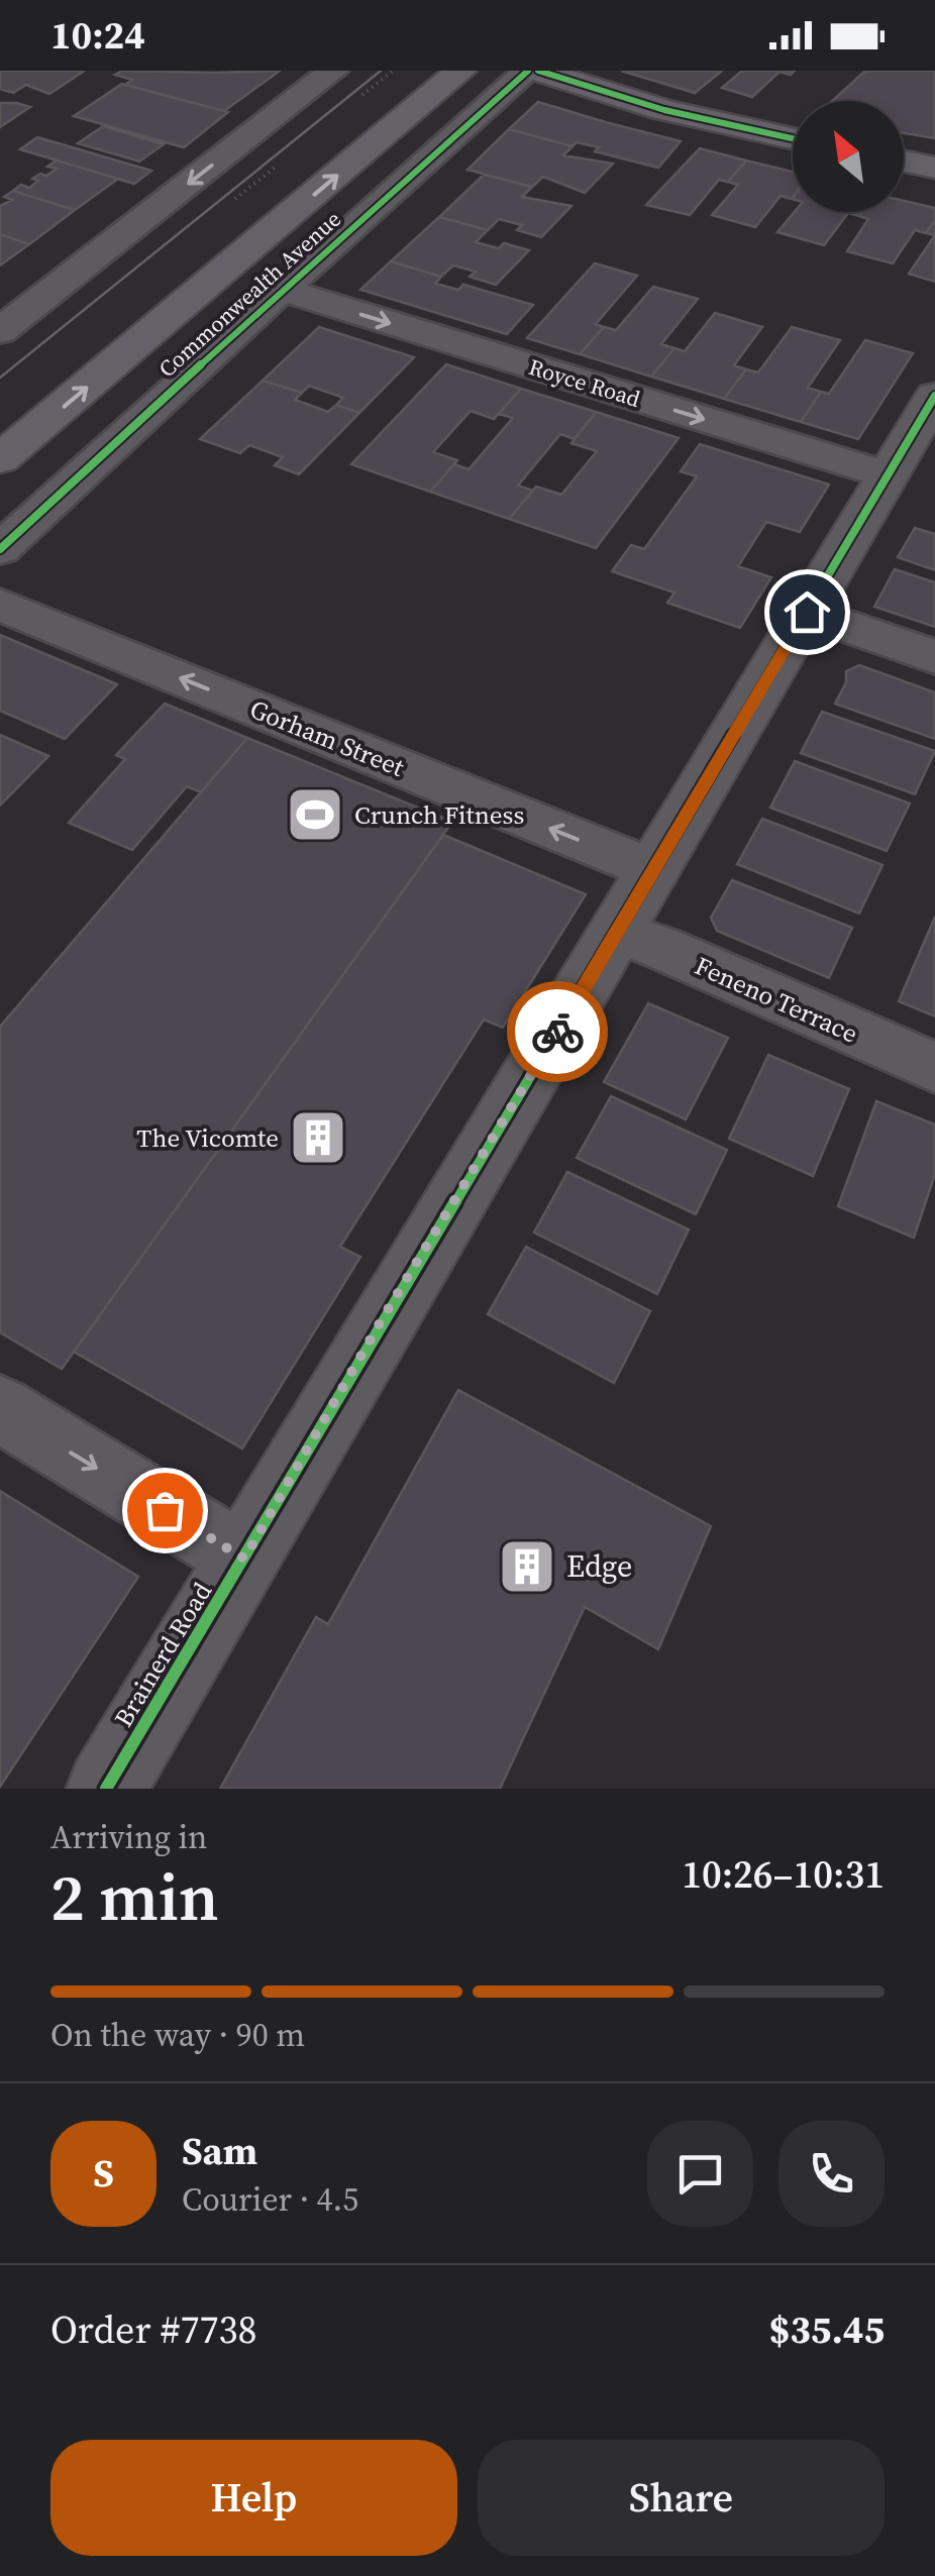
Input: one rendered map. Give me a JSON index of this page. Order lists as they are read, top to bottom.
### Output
{
  "streets": {
    "main road": ["Commonwealth Avenue"],
    "street": [
      "Royce Road",
      "Gorham Street",
      "Feneno Terrace",
      "Brainerd Road"
    ]
  },
  "crossings": [
    ["Commonwealth Avenue", "Royce Road"],
    ["Royce Road", "Brainerd Road"],
    ["Gorham Street", "Brainerd Road"],
    ["Feneno Terrace", "Brainerd Road"]
  ],
  "one_way": ["Royce Road", "Gorham Street"],
  "places": {
    "sports": ["Crunch Fitness"],
    "building": ["The Vicomte", "Edge"]
  },
  "north": "top left",
  "page": {
    "status": "10:24",
    "heading": ["2 min", "Arriving in", "10:26–10:31"],
    "panel": [
      "Sam",
      "Courier · 4.5",
      "Order #7738",
      "$35.45"
    ],
    "bar": "On the way · 90 m",
    "round": "S",
    "buttons": ["Help", "Share"]
  }
}
